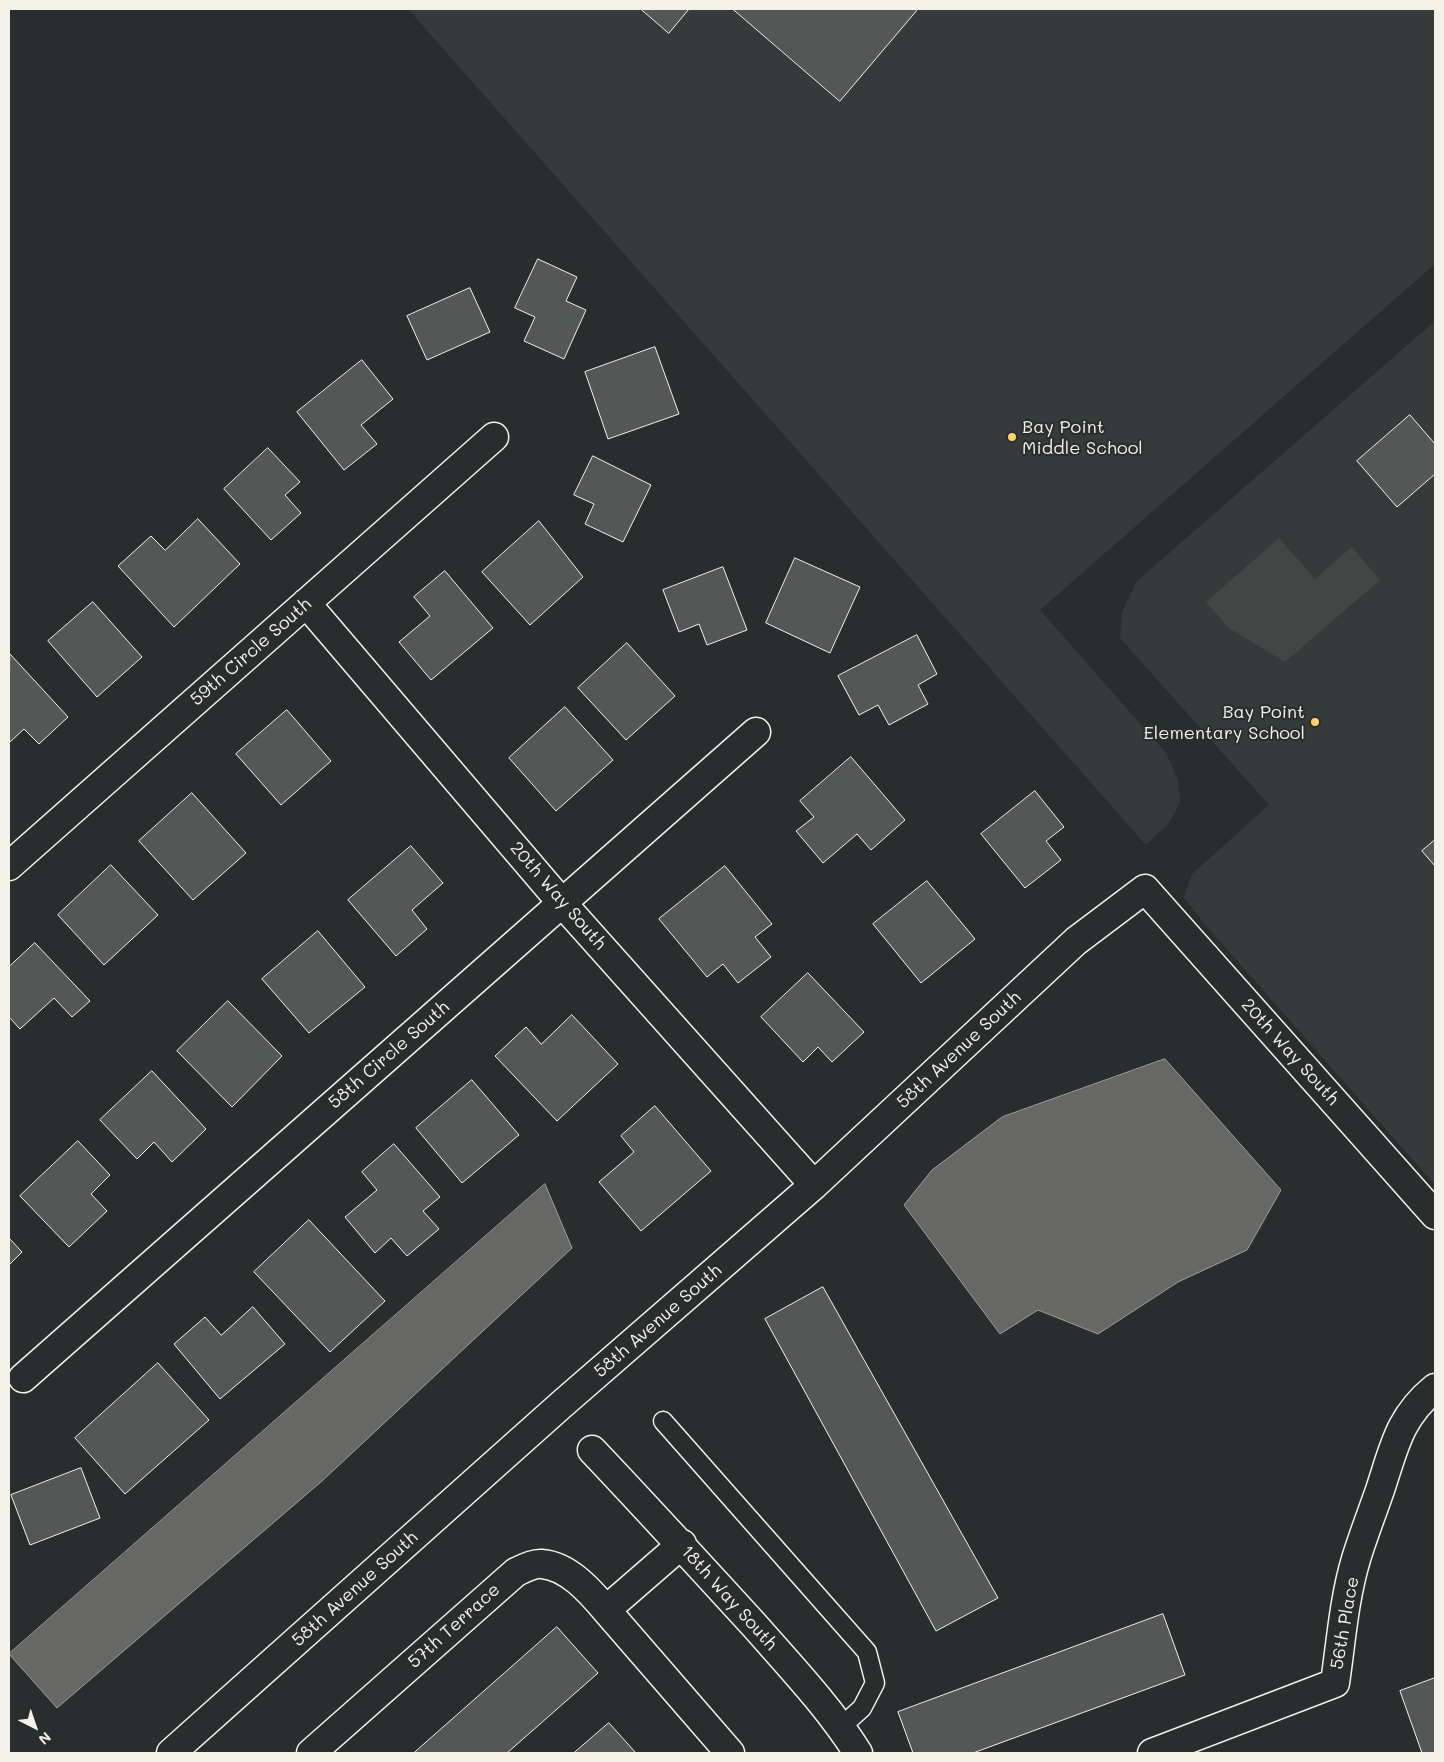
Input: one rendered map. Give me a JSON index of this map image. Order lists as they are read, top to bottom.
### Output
{
  "streets": {
    "street": [
      "59th Circle South",
      "20th Way South",
      "58th Avenue South",
      "58th Circle South",
      "18th Way South",
      "56th Place",
      "57th Terrace"
    ]
  },
  "crossings": [
    ["59th Circle South", "20th Way South"],
    ["20th Way South", "58th Avenue South"],
    ["20th Way South", "58th Circle South"]
  ],
  "places": ["Bay Point Middle School", "Bay Point Elementary School"],
  "north": "bottom right"
}
